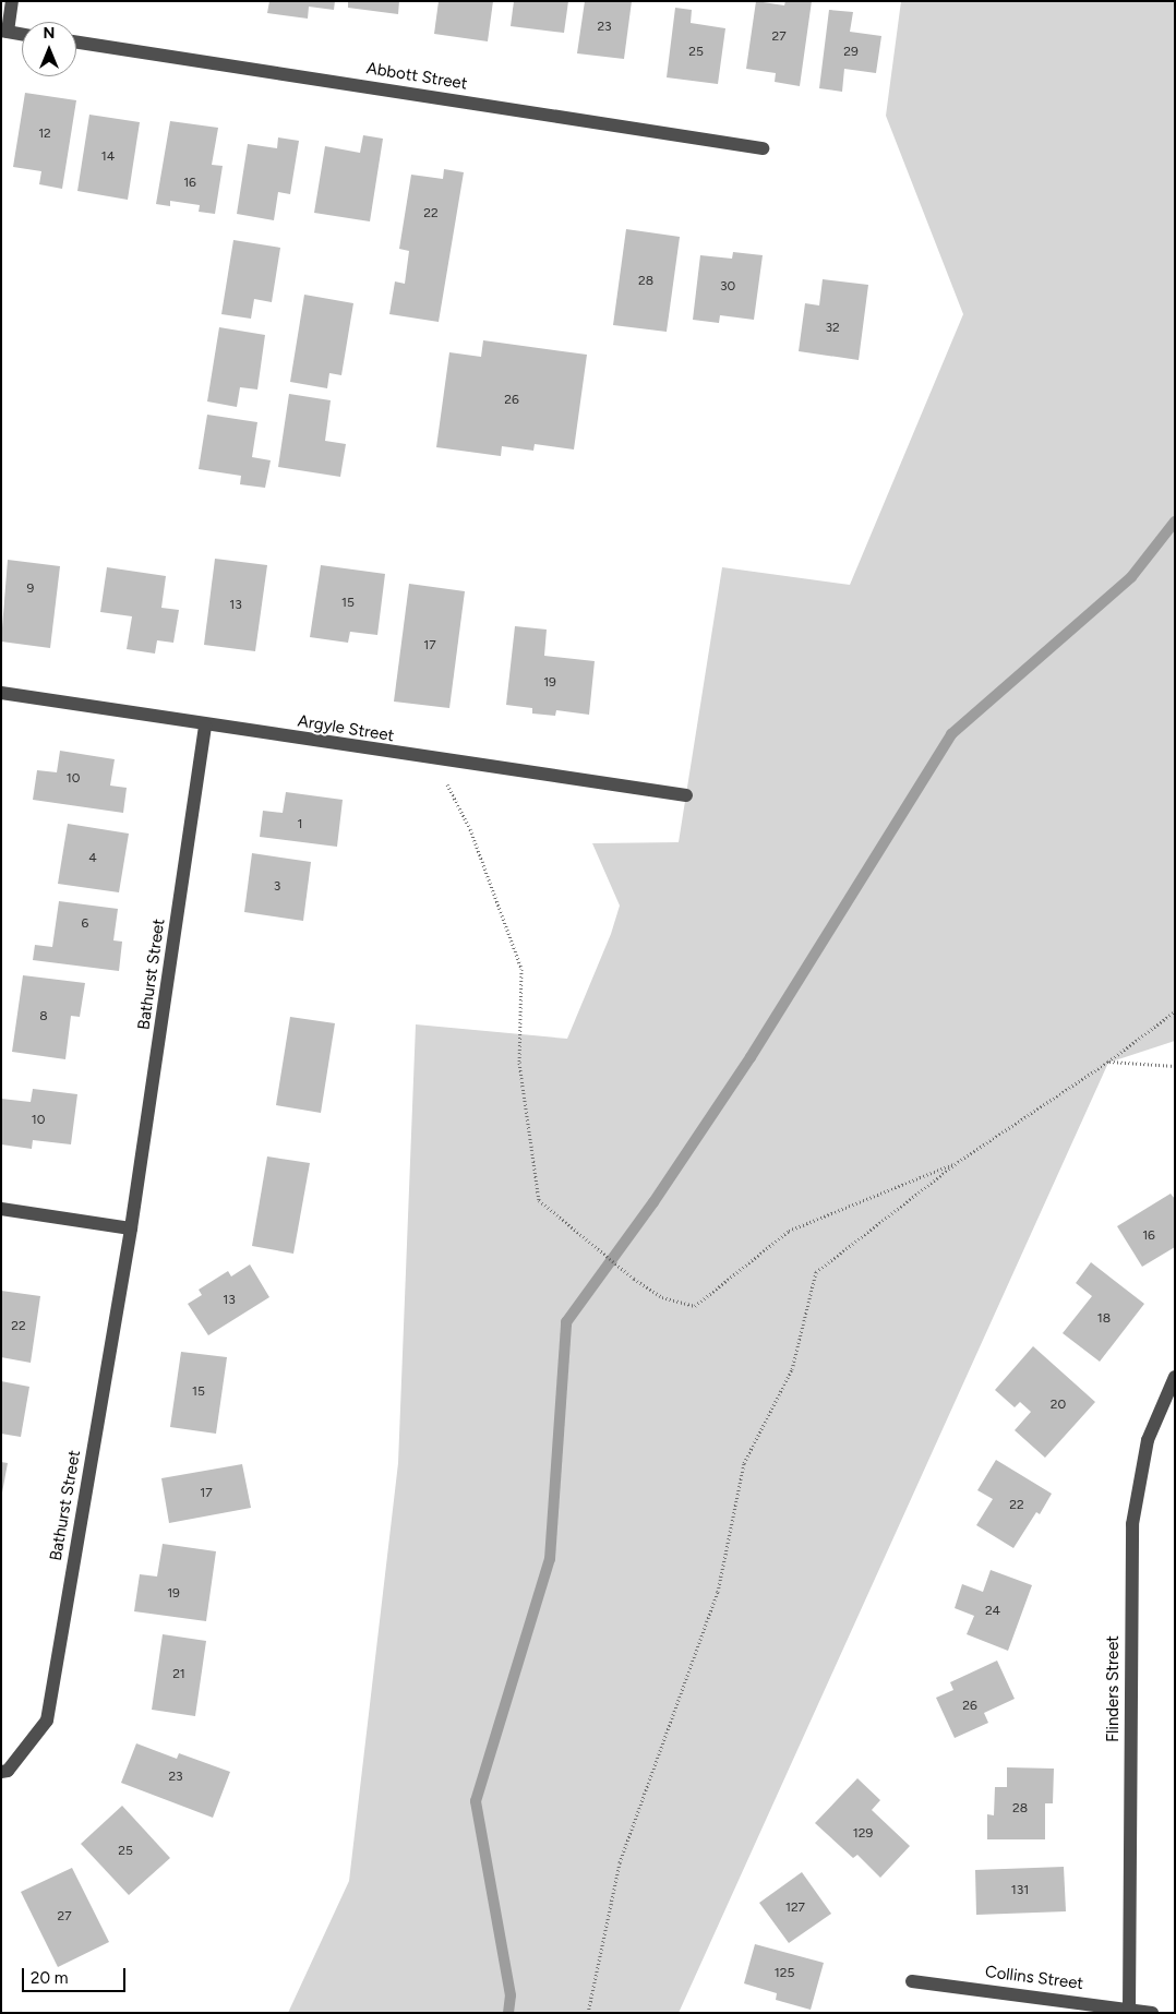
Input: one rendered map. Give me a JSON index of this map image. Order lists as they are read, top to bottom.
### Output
{
  "streets": {
    "street": [
      "Abbott Street",
      "Argyle Street",
      "Bathurst Street",
      "Flinders Street",
      "Collins Street"
    ]
  },
  "crossings": [
    ["Argyle Street", "Bathurst Street"],
    ["Flinders Street", "Collins Street"]
  ],
  "house_numbers": [
    "23",
    "27",
    "25",
    "29",
    "12",
    "14",
    "16",
    "22",
    "28",
    "30",
    "32",
    "26",
    "9",
    "15",
    "13",
    "17",
    "19",
    "10",
    "1",
    "4",
    "3",
    "6",
    "8",
    "10",
    "16",
    "13",
    "18",
    "22",
    "15",
    "20",
    "17",
    "22",
    "19",
    "24",
    "21",
    "26",
    "23",
    "28",
    "129",
    "25",
    "131",
    "127",
    "27",
    "125"
  ],
  "scale_bar": "20 m",
  "north": "top"
}
